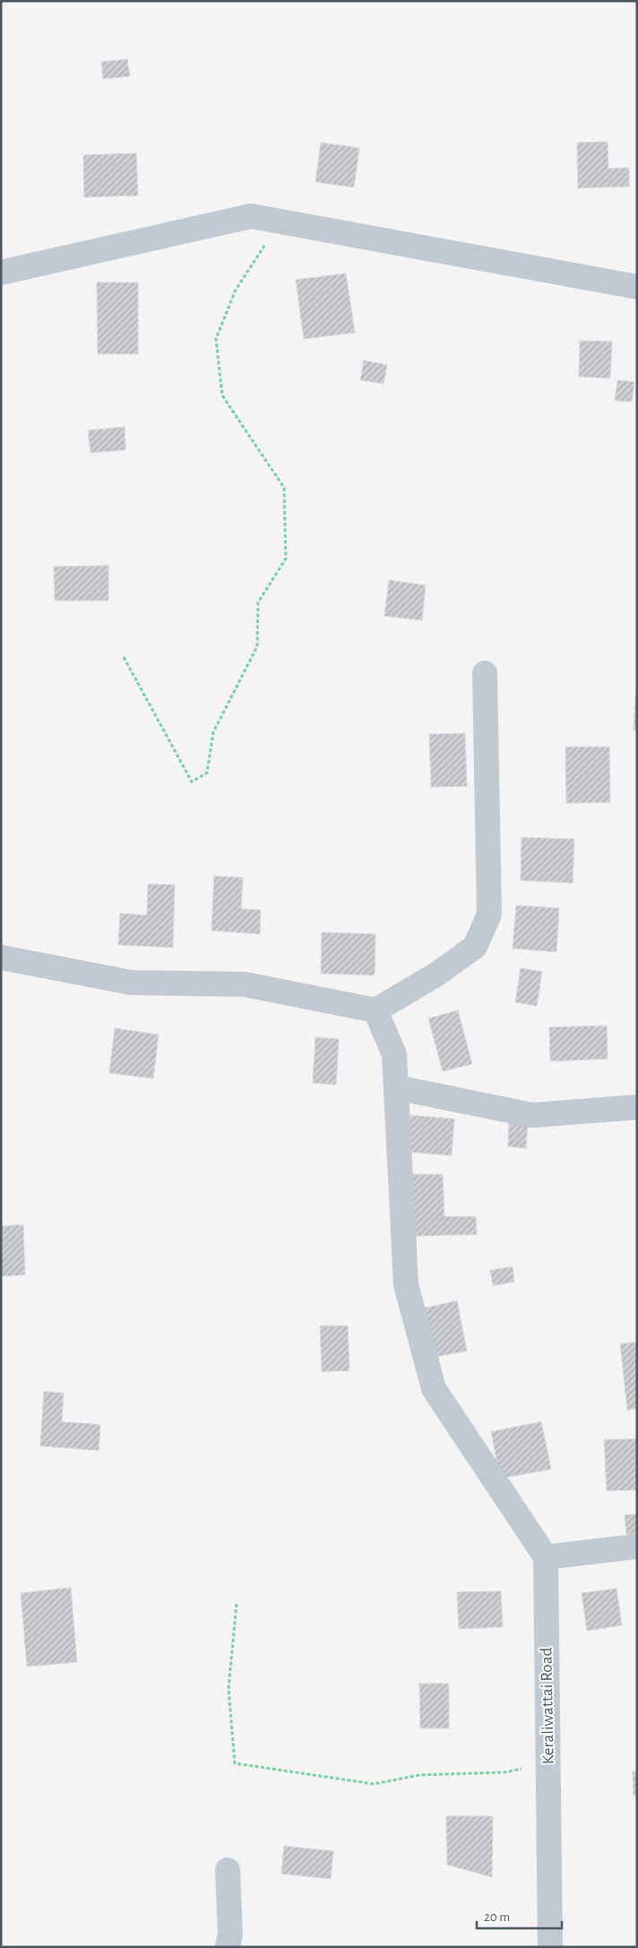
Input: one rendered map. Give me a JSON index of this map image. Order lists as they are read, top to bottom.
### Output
{
  "streets": {
    "street": ["Keraliwattai Road"]
  },
  "scale_bar": "20 m"
}
